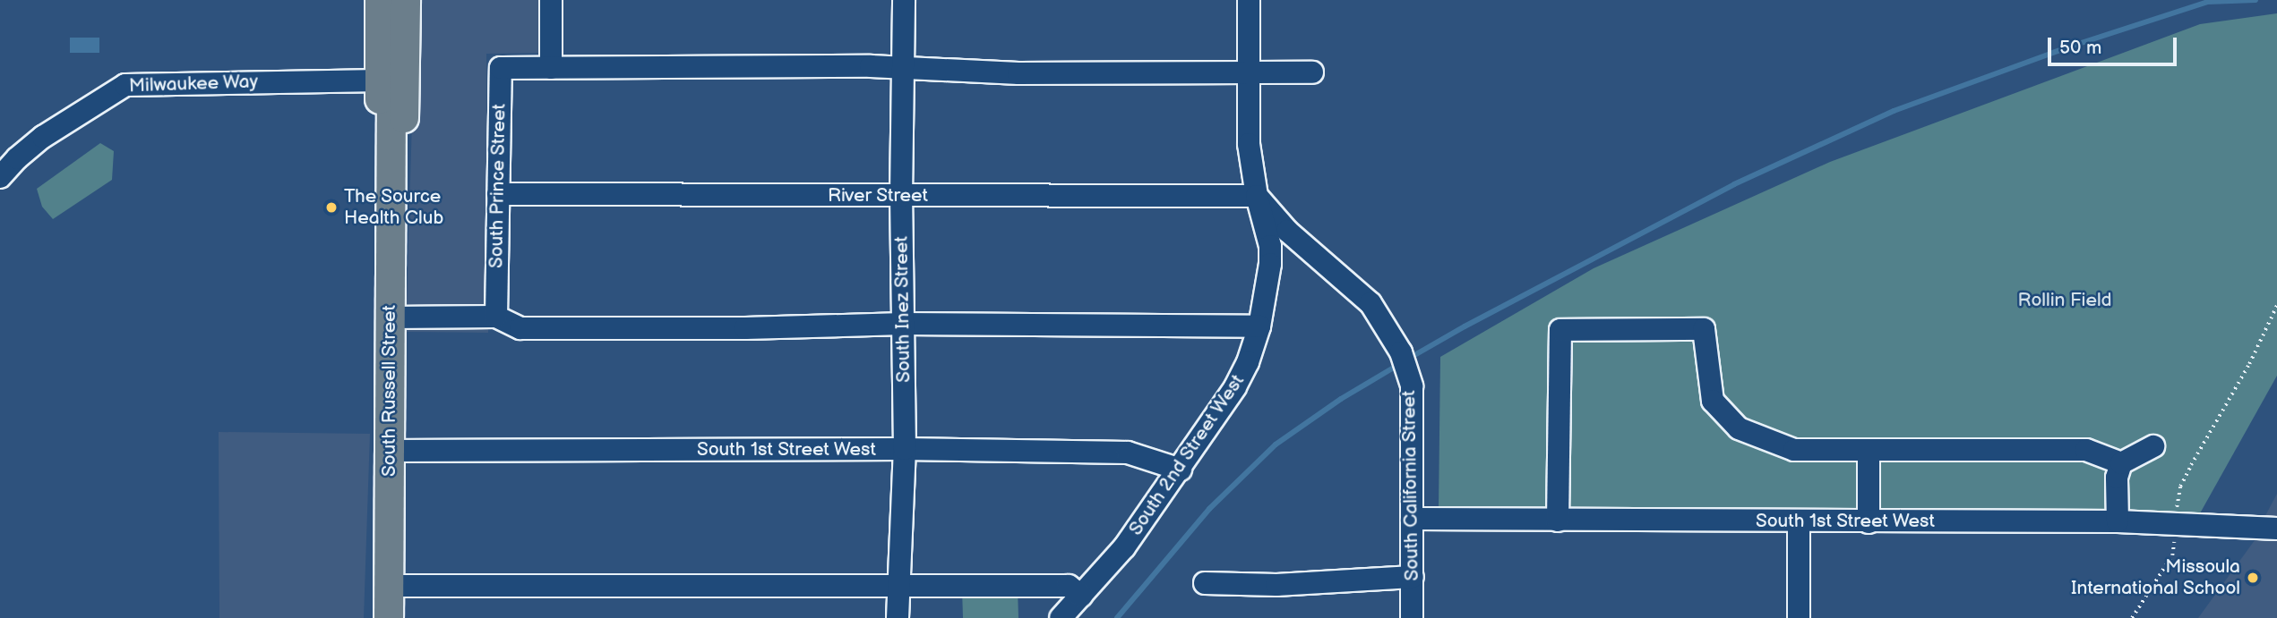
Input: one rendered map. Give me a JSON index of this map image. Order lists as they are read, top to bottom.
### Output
{
  "streets": {
    "main road": ["South Russell Street"],
    "street": [
      "Milwaukee Way",
      "South Prince Street",
      "River Street",
      "South Inez Street",
      "South 1st Street West",
      "South 2nd Street West",
      "South California Street"
    ]
  },
  "crossings": [
    ["Milwaukee Way", "South Russell Street"],
    ["South Prince Street", "River Street"],
    ["River Street", "South Inez Street"],
    ["River Street", "South 2nd Street West"],
    ["River Street", "South California Street"],
    ["South Inez Street", "South 1st Street West"],
    ["South Russell Street", "South 1st Street West"],
    ["South 1st Street West", "South 2nd Street West"],
    ["South 1st Street West", "South California Street"],
    ["South 2nd Street West", "South California Street"]
  ],
  "parks": ["Rollin Field"],
  "places": ["The Source Health Club", "Missoula International School"],
  "scale_bar": "50 m"
}
